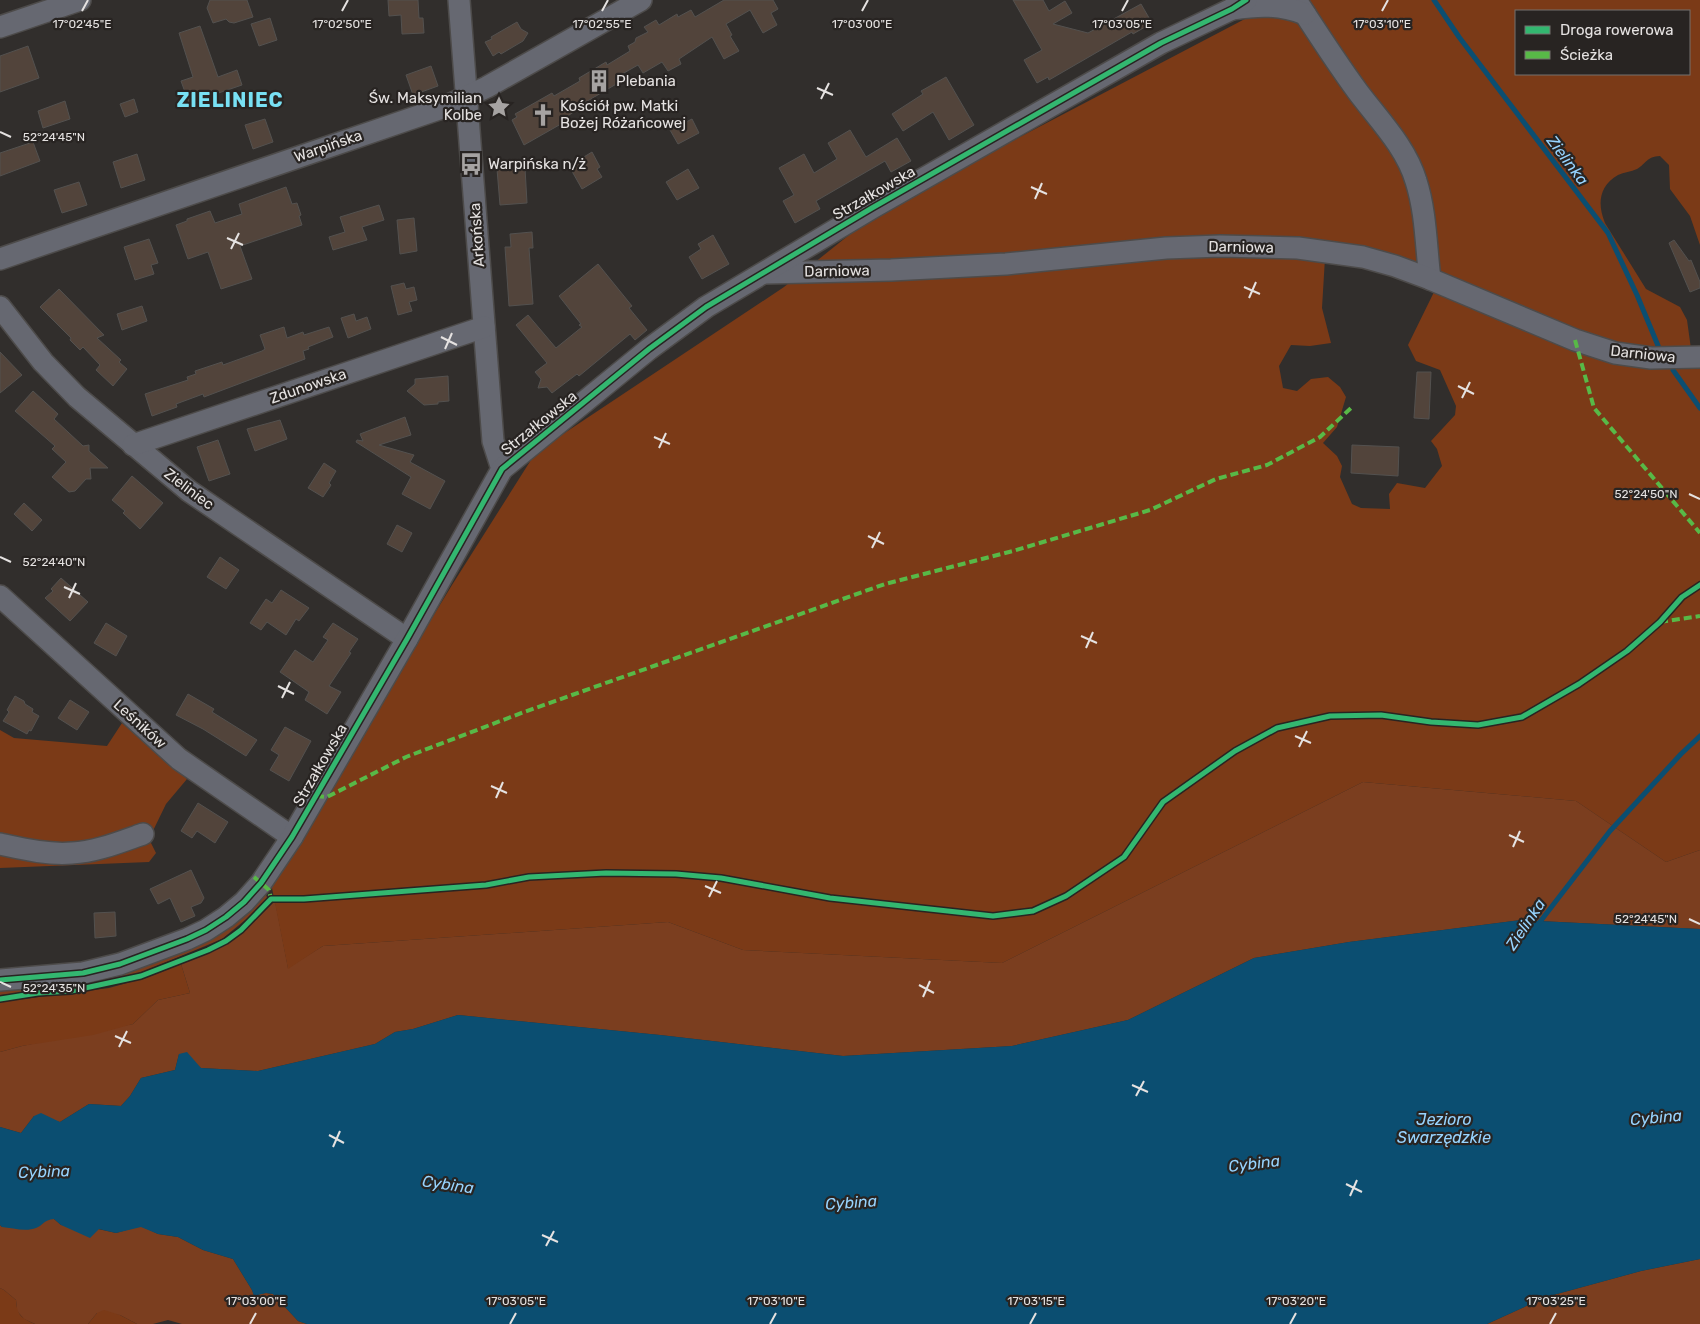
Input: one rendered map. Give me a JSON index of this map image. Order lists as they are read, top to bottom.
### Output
{
  "streets": {
    "street": [
      "Warpińska",
      "Strzałkowska",
      "Arkońska",
      "Darniowa",
      "Zdunowska",
      "Zieliniec",
      "Leśników"
    ]
  },
  "crossings": [
    ["Warpińska", "Arkońska"],
    ["Strzałkowska", "Arkońska"],
    ["Strzałkowska", "Darniowa"],
    ["Strzałkowska", "Zieliniec"],
    ["Strzałkowska", "Leśników"],
    ["Arkońska", "Zdunowska"],
    ["Zdunowska", "Zieliniec"]
  ],
  "districts": ["ZIELINIEC"],
  "water": ["Zielinka", "Cybina", "Jezioro Swarzędzkie"],
  "places": {
    "building": ["Plebania"],
    "place": ["Św. Maksymilian Kolbe"],
    "church": ["Kościół pw. Matki Bożej Różańcowej"],
    "bus stop": ["Warpińska n/ż"]
  },
  "legend": ["Droga rowerowa", "Ścieżka"],
  "coordinates": [
    "17°02'45\"E",
    "17°02'50\"E",
    "17°02'55\"E",
    "17°03'00\"E",
    "17°03'05\"E",
    "17°03'10\"E",
    "52°24'45\"N",
    "52°24'50\"N",
    "52°24'40\"N",
    "52°24'35\"N",
    "17°03'15\"E",
    "17°03'20\"E",
    "17°03'25\"E"
  ]
}
